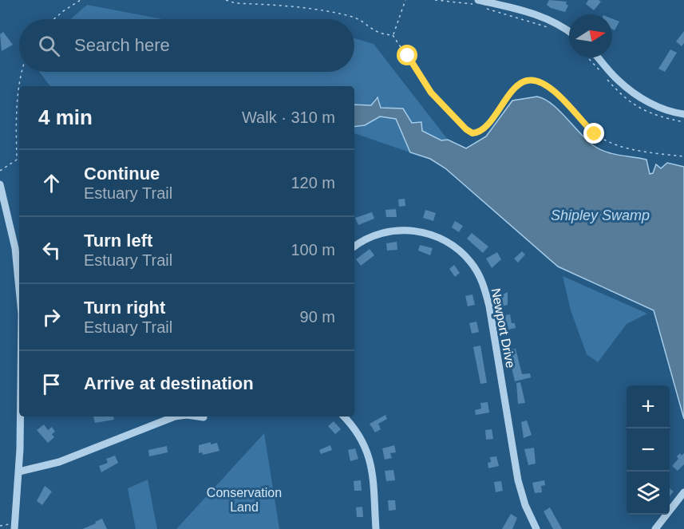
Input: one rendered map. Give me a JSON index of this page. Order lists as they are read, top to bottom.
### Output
{
  "streets": {
    "street": ["Newport Drive"]
  },
  "water": ["Shipley Swamp"],
  "parks": ["Conservation Land"],
  "north": "right",
  "page": {
    "search": "Search here",
    "heading": ["4 min", "Walk · 310 m"],
    "list": [
      ["Continue", "Estuary Trail", "120 m"],
      ["Turn left", "Estuary Trail", "100 m"],
      ["Turn right", "Estuary Trail", "90 m"],
      "Arrive at destination"
    ],
    "map_buttons": ["+", "−"]
  }
}
